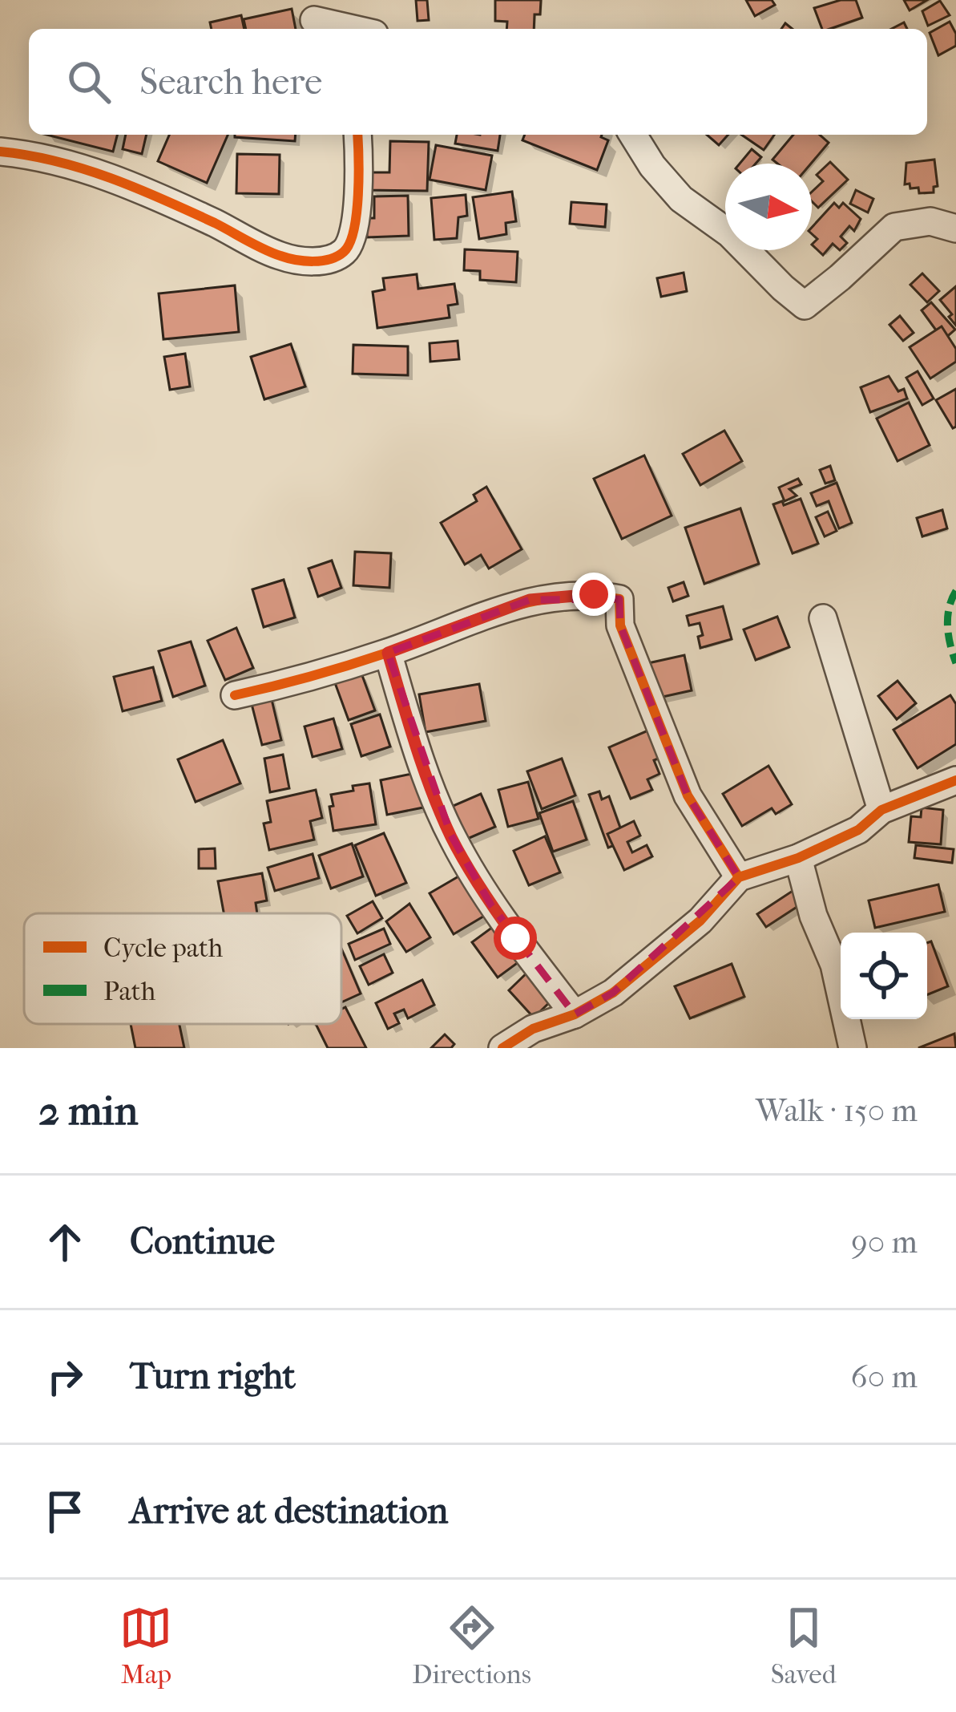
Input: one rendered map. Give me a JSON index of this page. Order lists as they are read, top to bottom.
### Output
{
  "legend": ["Cycle path", "Path"],
  "north": "right",
  "page": {
    "search": "Search here",
    "heading": ["2 min", "Walk · 150 m"],
    "list": [
      ["Continue", "90 m"],
      ["Turn right", "60 m"],
      "Arrive at destination"
    ],
    "nav": ["Map", "Directions", "Saved"]
  }
}
